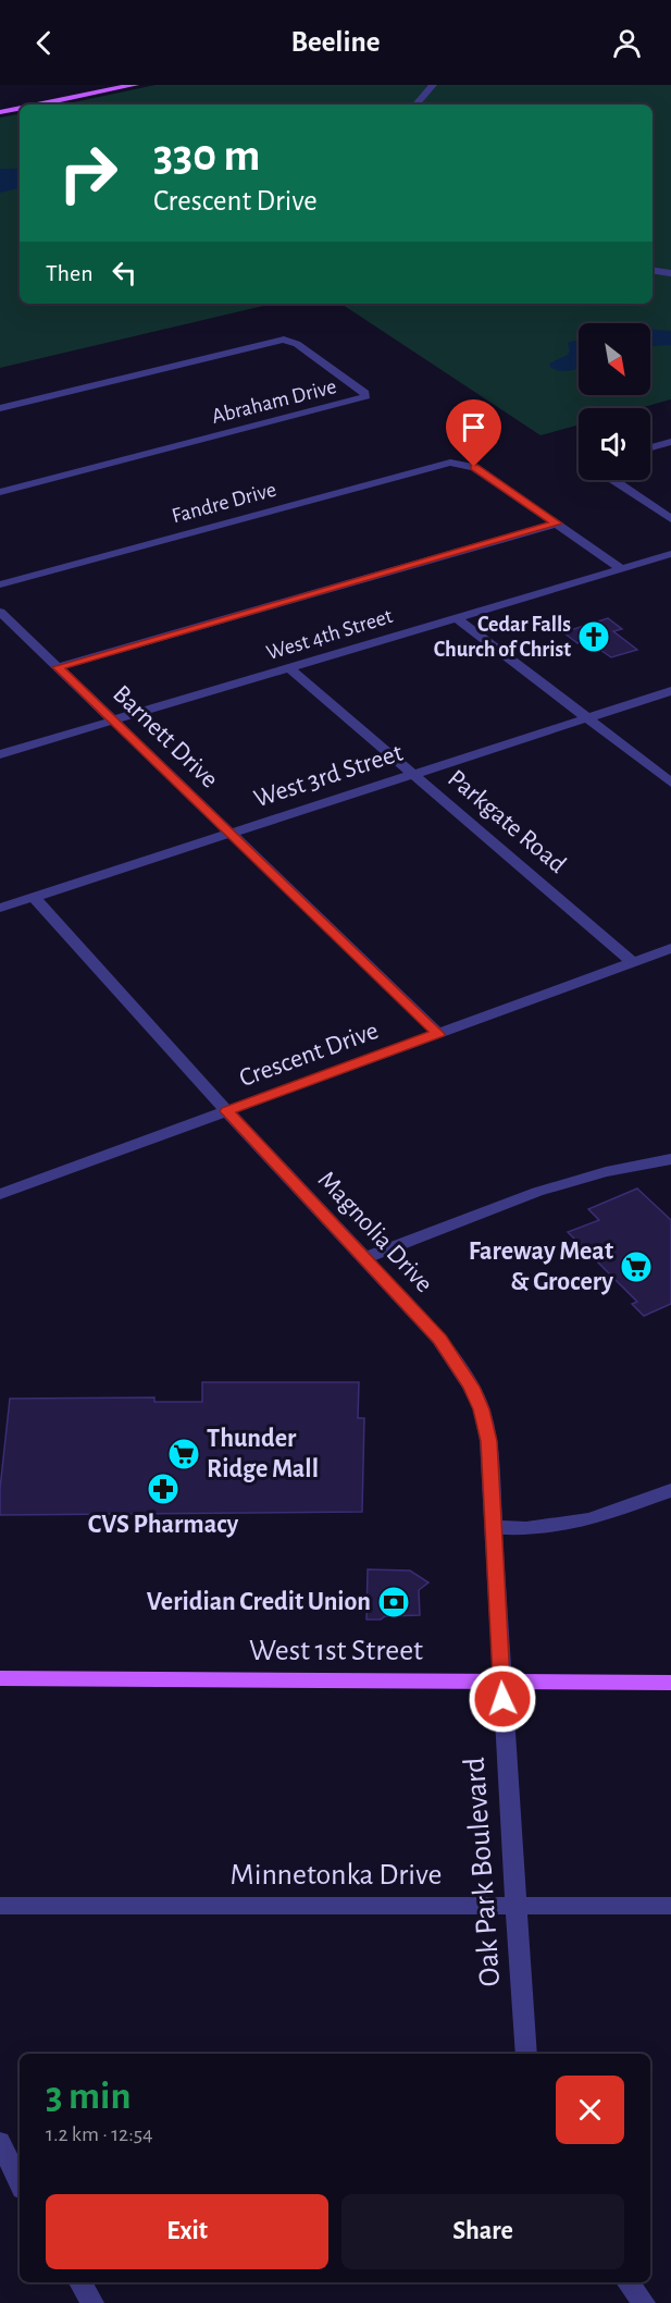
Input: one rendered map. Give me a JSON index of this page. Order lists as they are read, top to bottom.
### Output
{
  "streets": {
    "main road": ["West 1st Street"],
    "street": [
      "Abraham Drive",
      "Fandre Drive",
      "West 4th Street",
      "Barnett Drive",
      "West 3rd Street",
      "Parkgate Road",
      "Crescent Drive",
      "Magnolia Drive",
      "Oak Park Boulevard",
      "Minnetonka Drive"
    ]
  },
  "crossings": [
    ["West 4th Street", "Barnett Drive"],
    ["West 4th Street", "Parkgate Road"],
    ["Barnett Drive", "West 3rd Street"],
    ["Barnett Drive", "Crescent Drive"],
    ["West 3rd Street", "Parkgate Road"],
    ["West 3rd Street", "Magnolia Drive"],
    ["Parkgate Road", "Crescent Drive"],
    ["Crescent Drive", "Magnolia Drive"],
    ["Magnolia Drive", "West 1st Street"],
    ["Magnolia Drive", "Oak Park Boulevard"],
    ["West 1st Street", "Oak Park Boulevard"],
    ["Oak Park Boulevard", "Minnetonka Drive"]
  ],
  "places": {
    "church": ["Cedar Falls Church of Christ"],
    "supermarket": ["Fareway Meat & Grocery", "Thunder Ridge Mall"],
    "pharmacy": ["CVS Pharmacy"],
    "bank": ["Veridian Credit Union"]
  },
  "north": "bottom right",
  "page": {
    "header": "Beeline",
    "turn": ["330 m", "Crescent Drive"],
    "then": "Then",
    "heading": ["3 min", "1.2 km · 12:54"],
    "buttons": ["Exit", "Share"]
  }
}
